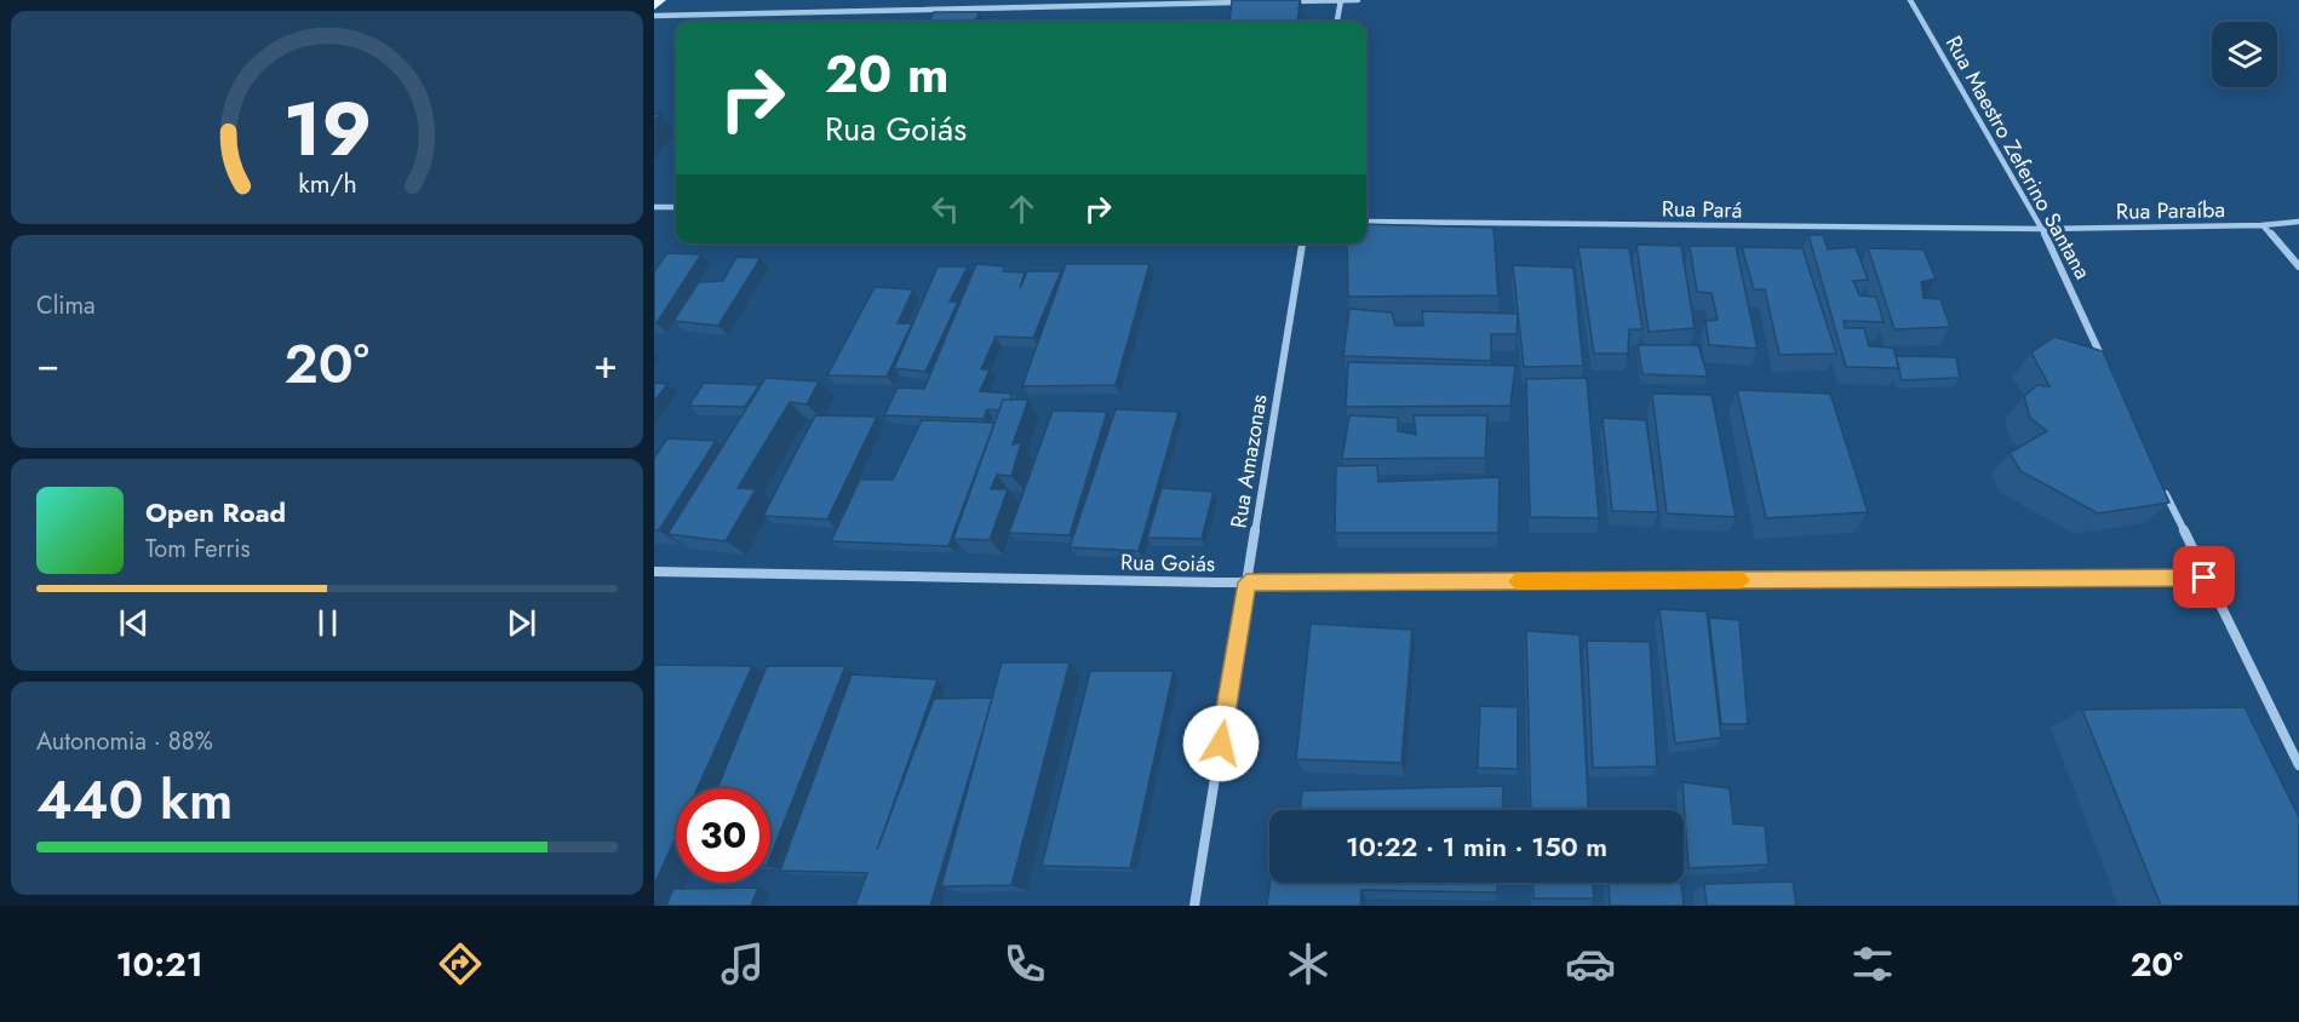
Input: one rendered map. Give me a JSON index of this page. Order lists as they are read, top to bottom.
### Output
{
  "streets": {
    "street": [
      "Rua Maestro Zeferino Santana",
      "Rua Pará",
      "Rua Paraíba",
      "Rua Amazonas",
      "Rua Goiás"
    ]
  },
  "crossings": [
    ["Rua Maestro Zeferino Santana", "Rua Pará"],
    ["Rua Maestro Zeferino Santana", "Rua Paraíba"],
    ["Rua Pará", "Rua Paraíba"],
    ["Rua Amazonas", "Rua Goiás"]
  ],
  "page": {
    "turn": ["20 m", "Rua Goiás"],
    "tile": [
      "Clima",
      ["Autonomia · 88%", "440 km"]
    ],
    "heat": ["−", "20°", "+"],
    "song": ["Open Road", "Tom Ferris"],
    "limit": "30",
    "trip": "10:22 · 1 min · 150 m",
    "tabs": ["10:21", "20°"],
    "gauge": ["19", "km/h"]
  }
}
